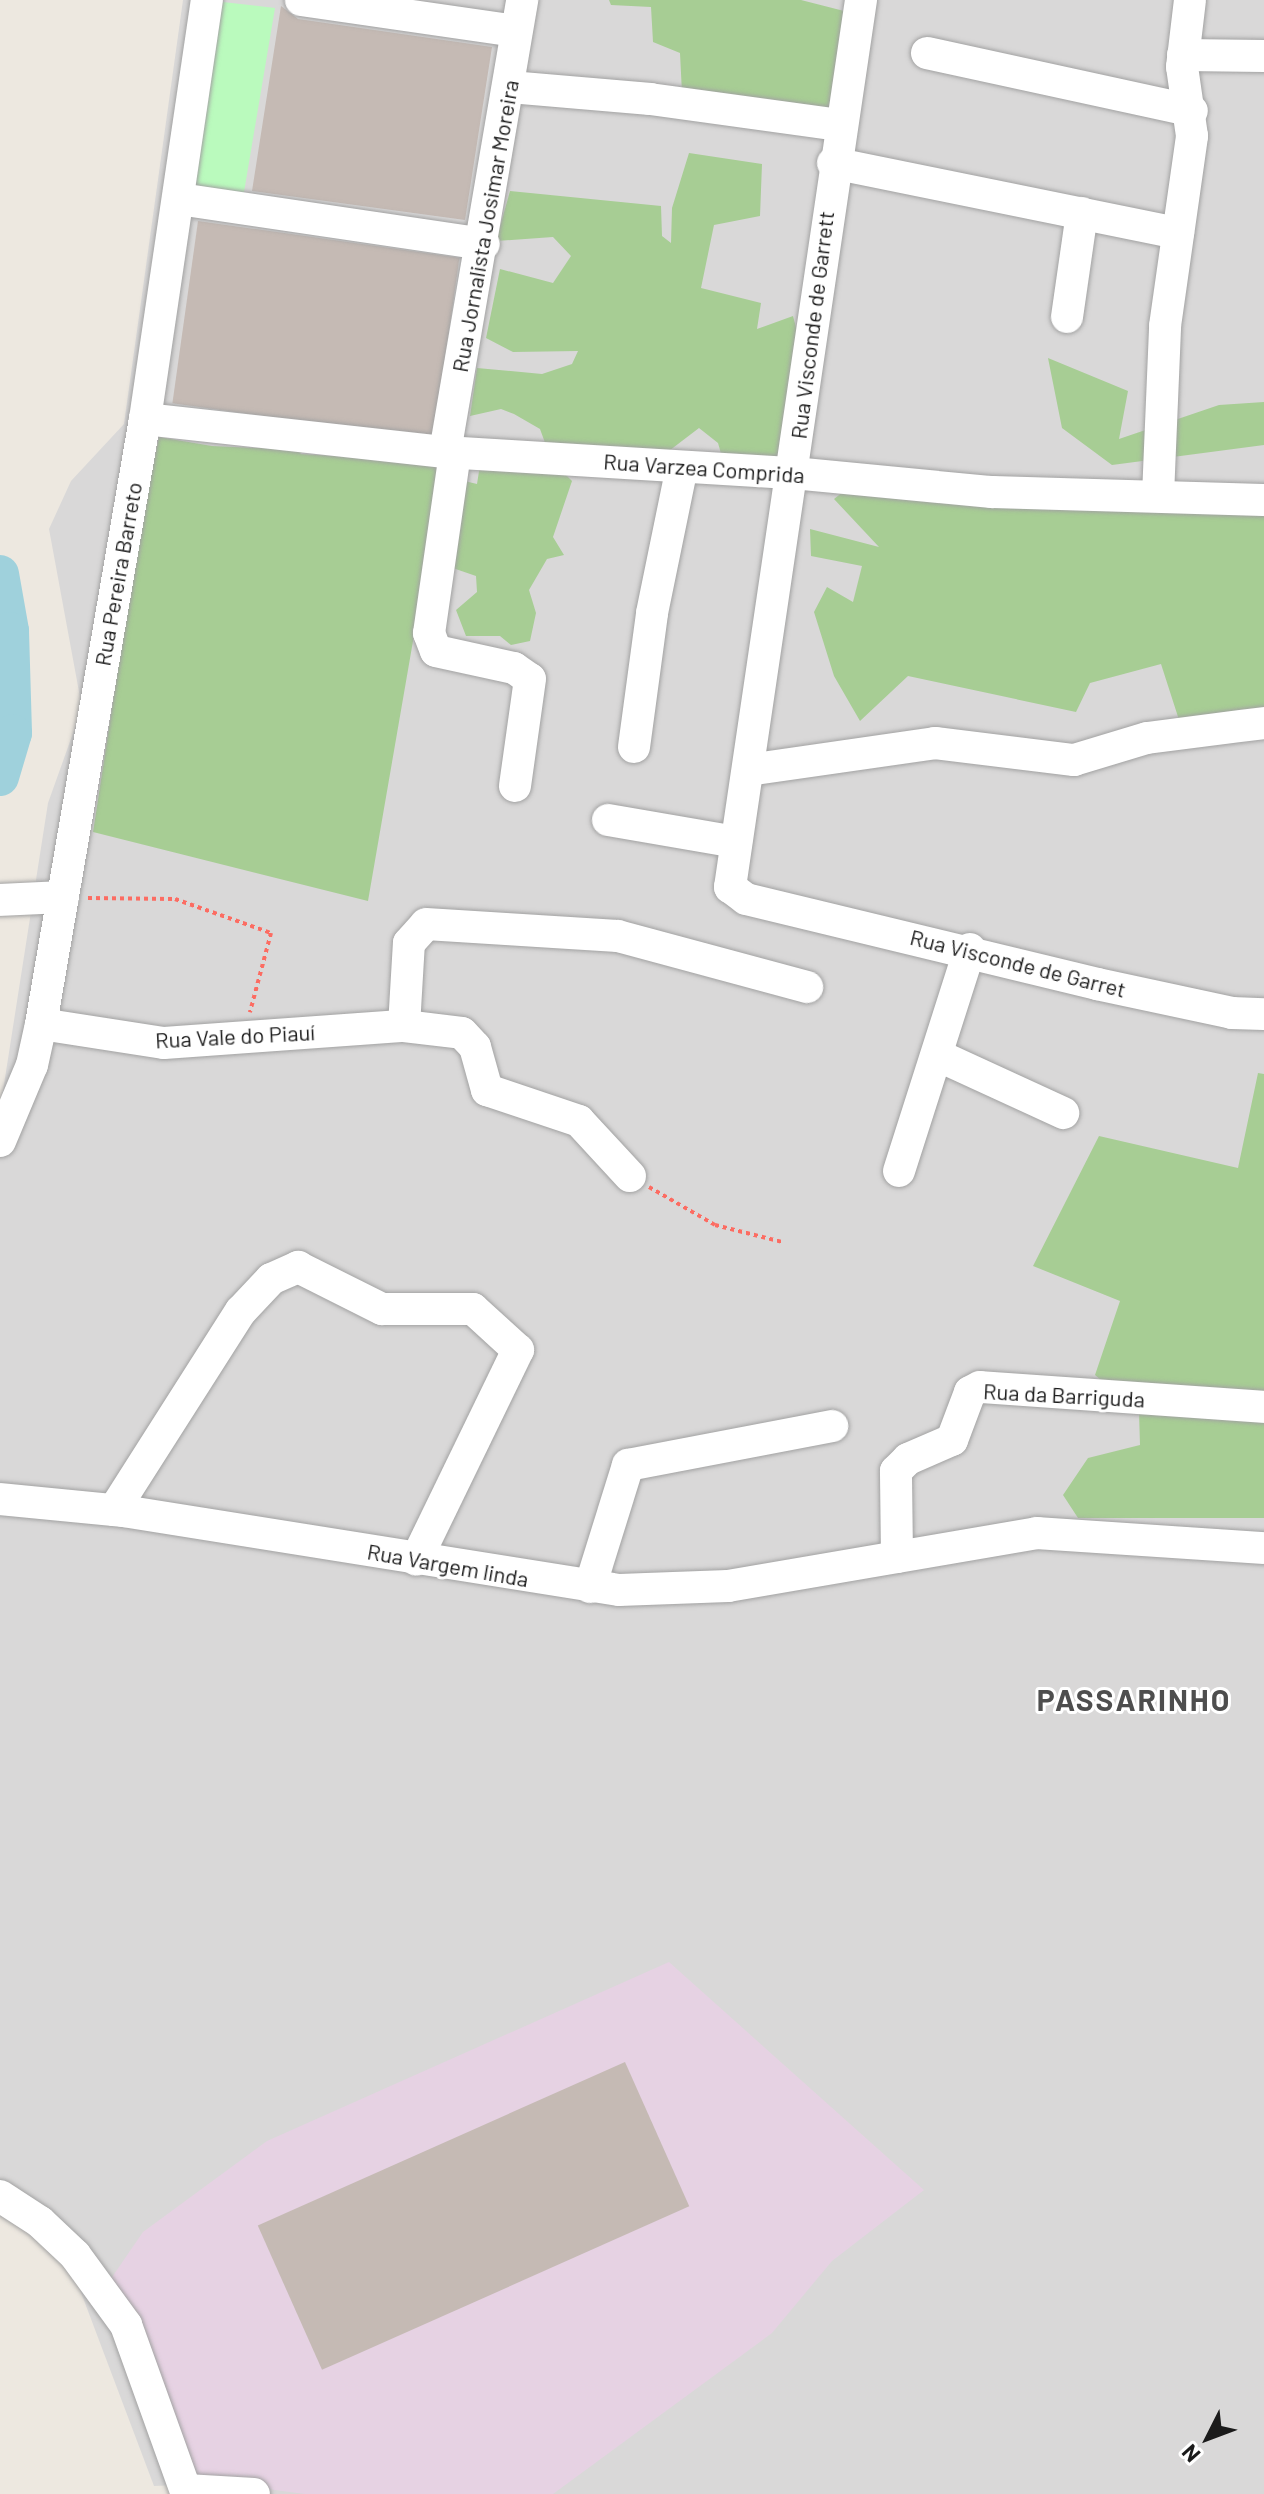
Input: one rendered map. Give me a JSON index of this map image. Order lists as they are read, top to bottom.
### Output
{
  "streets": {
    "street": [
      "Rua Jornalista Josimar Moreira",
      "Rua Visconde de Garrett",
      "Rua Varzea Comprida",
      "Rua Pereira Barreto",
      "Rua Visconde de Garret",
      "Rua Vale do Piauí",
      "Rua da Barriguda",
      "Rua Vargem linda"
    ]
  },
  "crossings": [
    ["Rua Jornalista Josimar Moreira", "Rua Varzea Comprida"],
    ["Rua Visconde de Garrett", "Rua Varzea Comprida"],
    ["Rua Visconde de Garrett", "Rua Visconde de Garret"],
    ["Rua Varzea Comprida", "Rua Pereira Barreto"],
    ["Rua Pereira Barreto", "Rua Vale do Piauí"],
    ["Rua da Barriguda", "Rua Vargem linda"]
  ],
  "districts": ["PASSARINHO"],
  "north": "bottom left"
}
